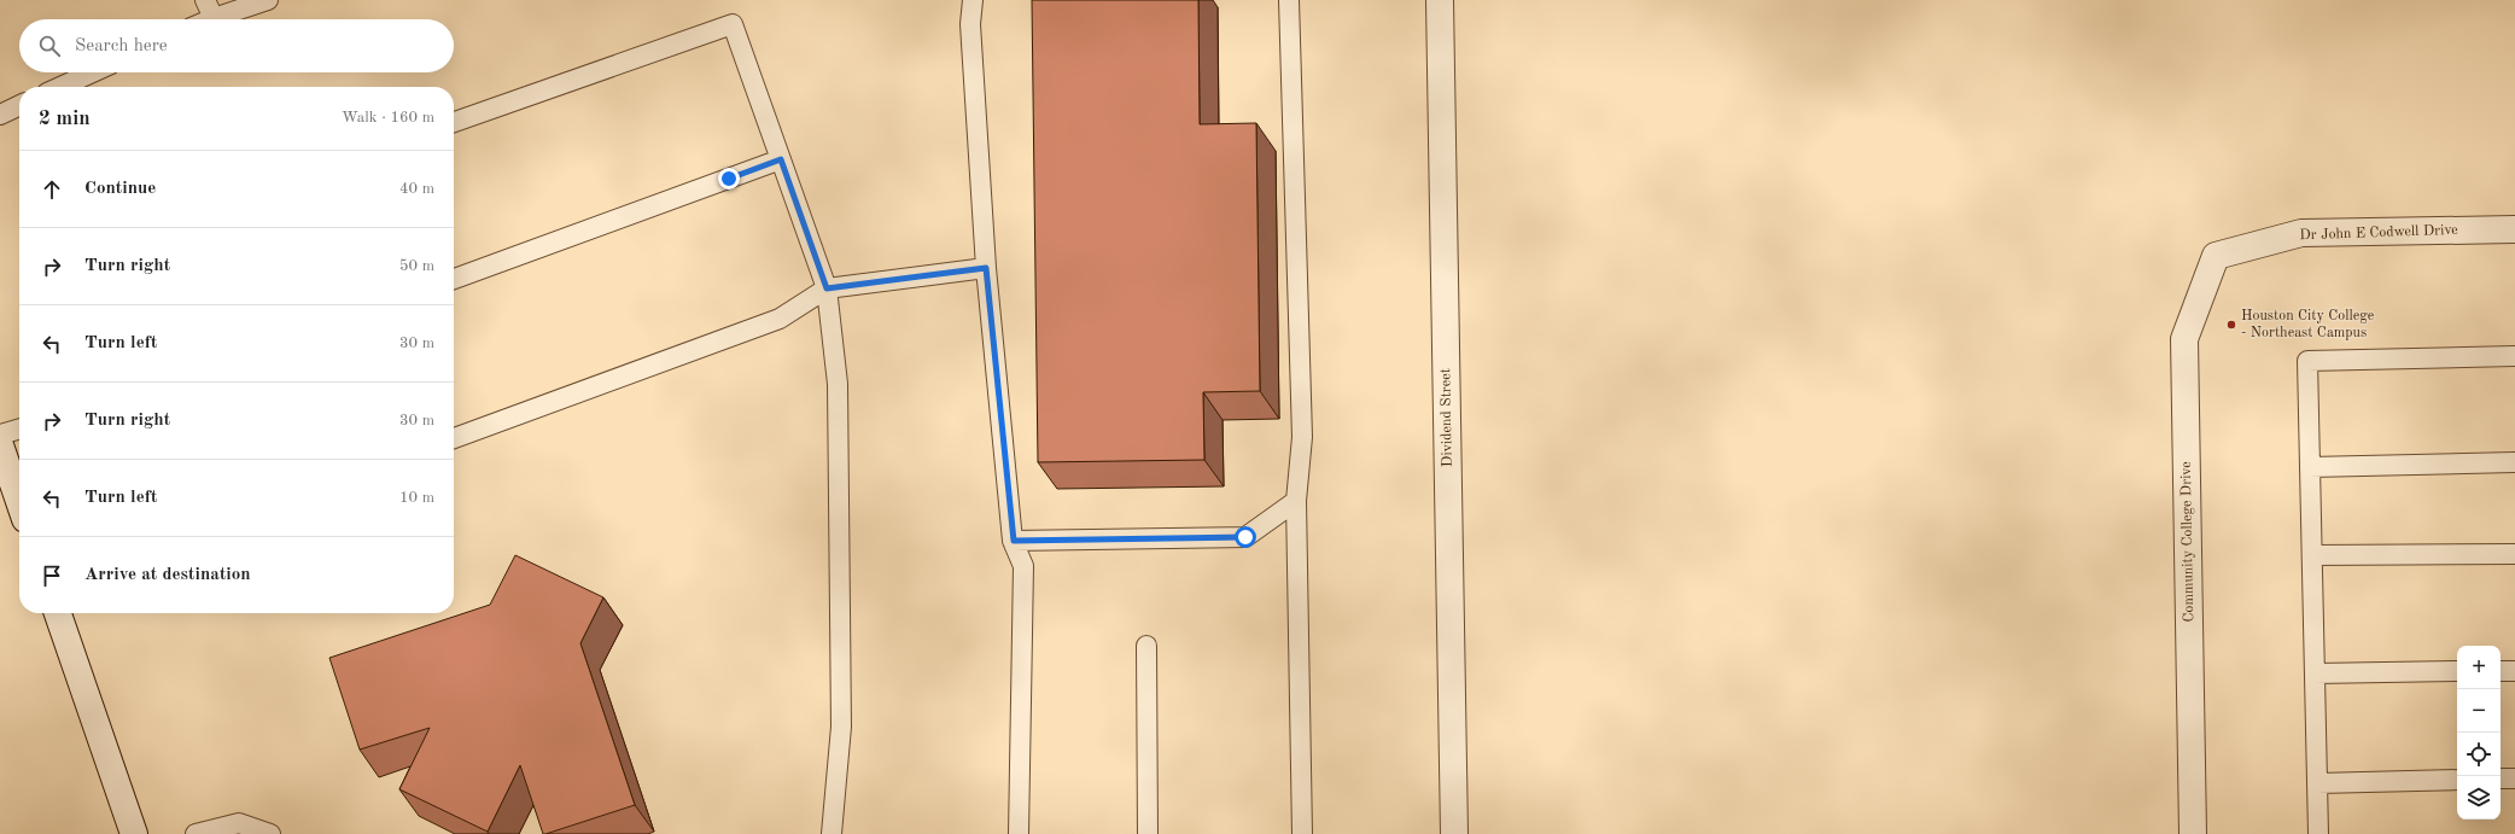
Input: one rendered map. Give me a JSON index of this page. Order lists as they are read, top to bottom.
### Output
{
  "streets": {
    "street": ["Dr John E Codwell Drive", "Dividend Street", "Community College Drive"]
  },
  "crossings": [
    ["Dr John E Codwell Drive", "Community College Drive"]
  ],
  "places": ["Houston City College - Northeast Campus"],
  "page": {
    "search": "Search here",
    "heading": ["2 min", "Walk · 160 m"],
    "list": [
      ["Continue", "40 m"],
      ["Turn right", "50 m"],
      ["Turn left", "30 m"],
      ["Turn right", "30 m"],
      ["Turn left", "10 m"],
      "Arrive at destination"
    ],
    "map_buttons": ["+", "−"]
  }
}
